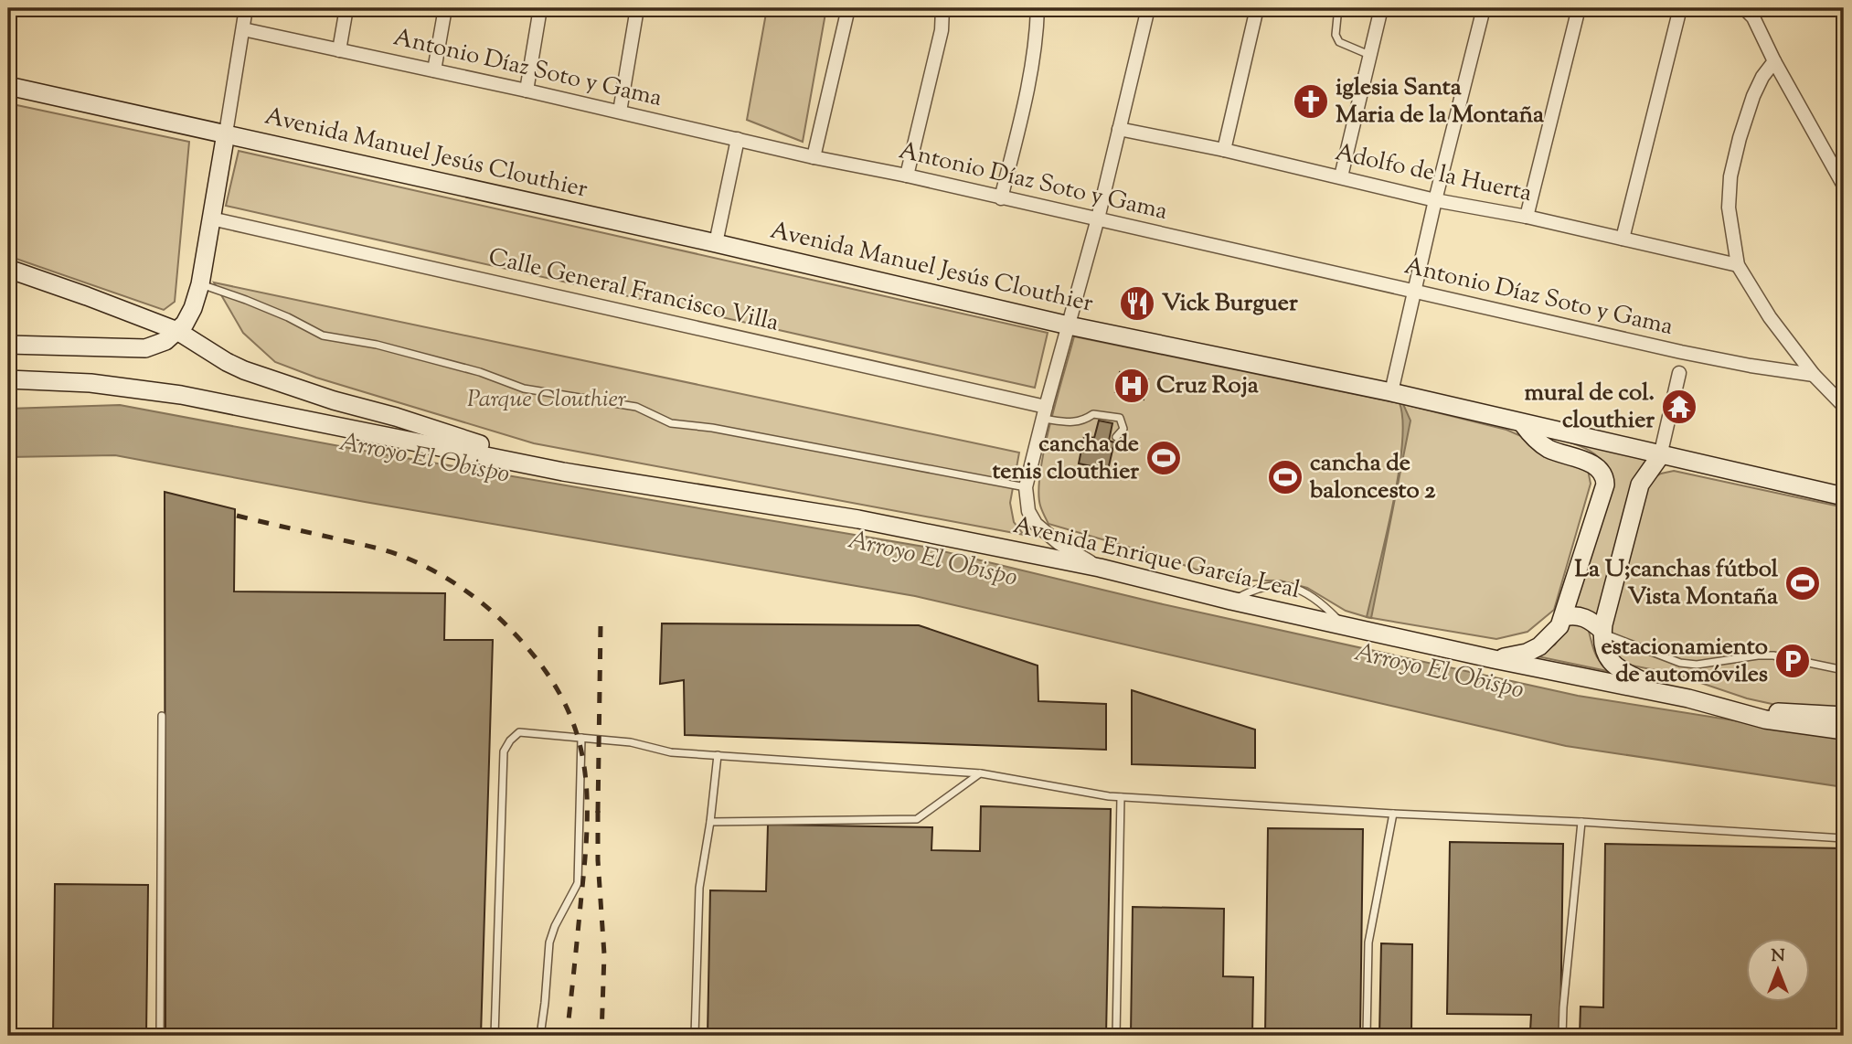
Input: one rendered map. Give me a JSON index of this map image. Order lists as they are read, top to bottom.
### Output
{
  "streets": {
    "street": [
      "Antonio Díaz Soto y Gama",
      "Avenida Manuel Jesús Clouthier",
      "Adolfo de la Huerta",
      "Calle General Francisco Villa",
      "Avenida Enrique García Leal"
    ]
  },
  "water": ["Arroyo El Obispo"],
  "parks": ["Parque Clouthier"],
  "places": {
    "church": ["iglesia Santa Maria de la Montaña"],
    "restaurant": ["Vick Burguer"],
    "hospital": ["Cruz Roja"],
    "temple": ["mural de col. clouthier"],
    "sports": ["cancha de tenis clouthier", "cancha de baloncesto 2", "La U;canchas fútbol Vista Montaña"],
    "parking": ["estacionamiento de automóviles"]
  },
  "north": "top"
}
